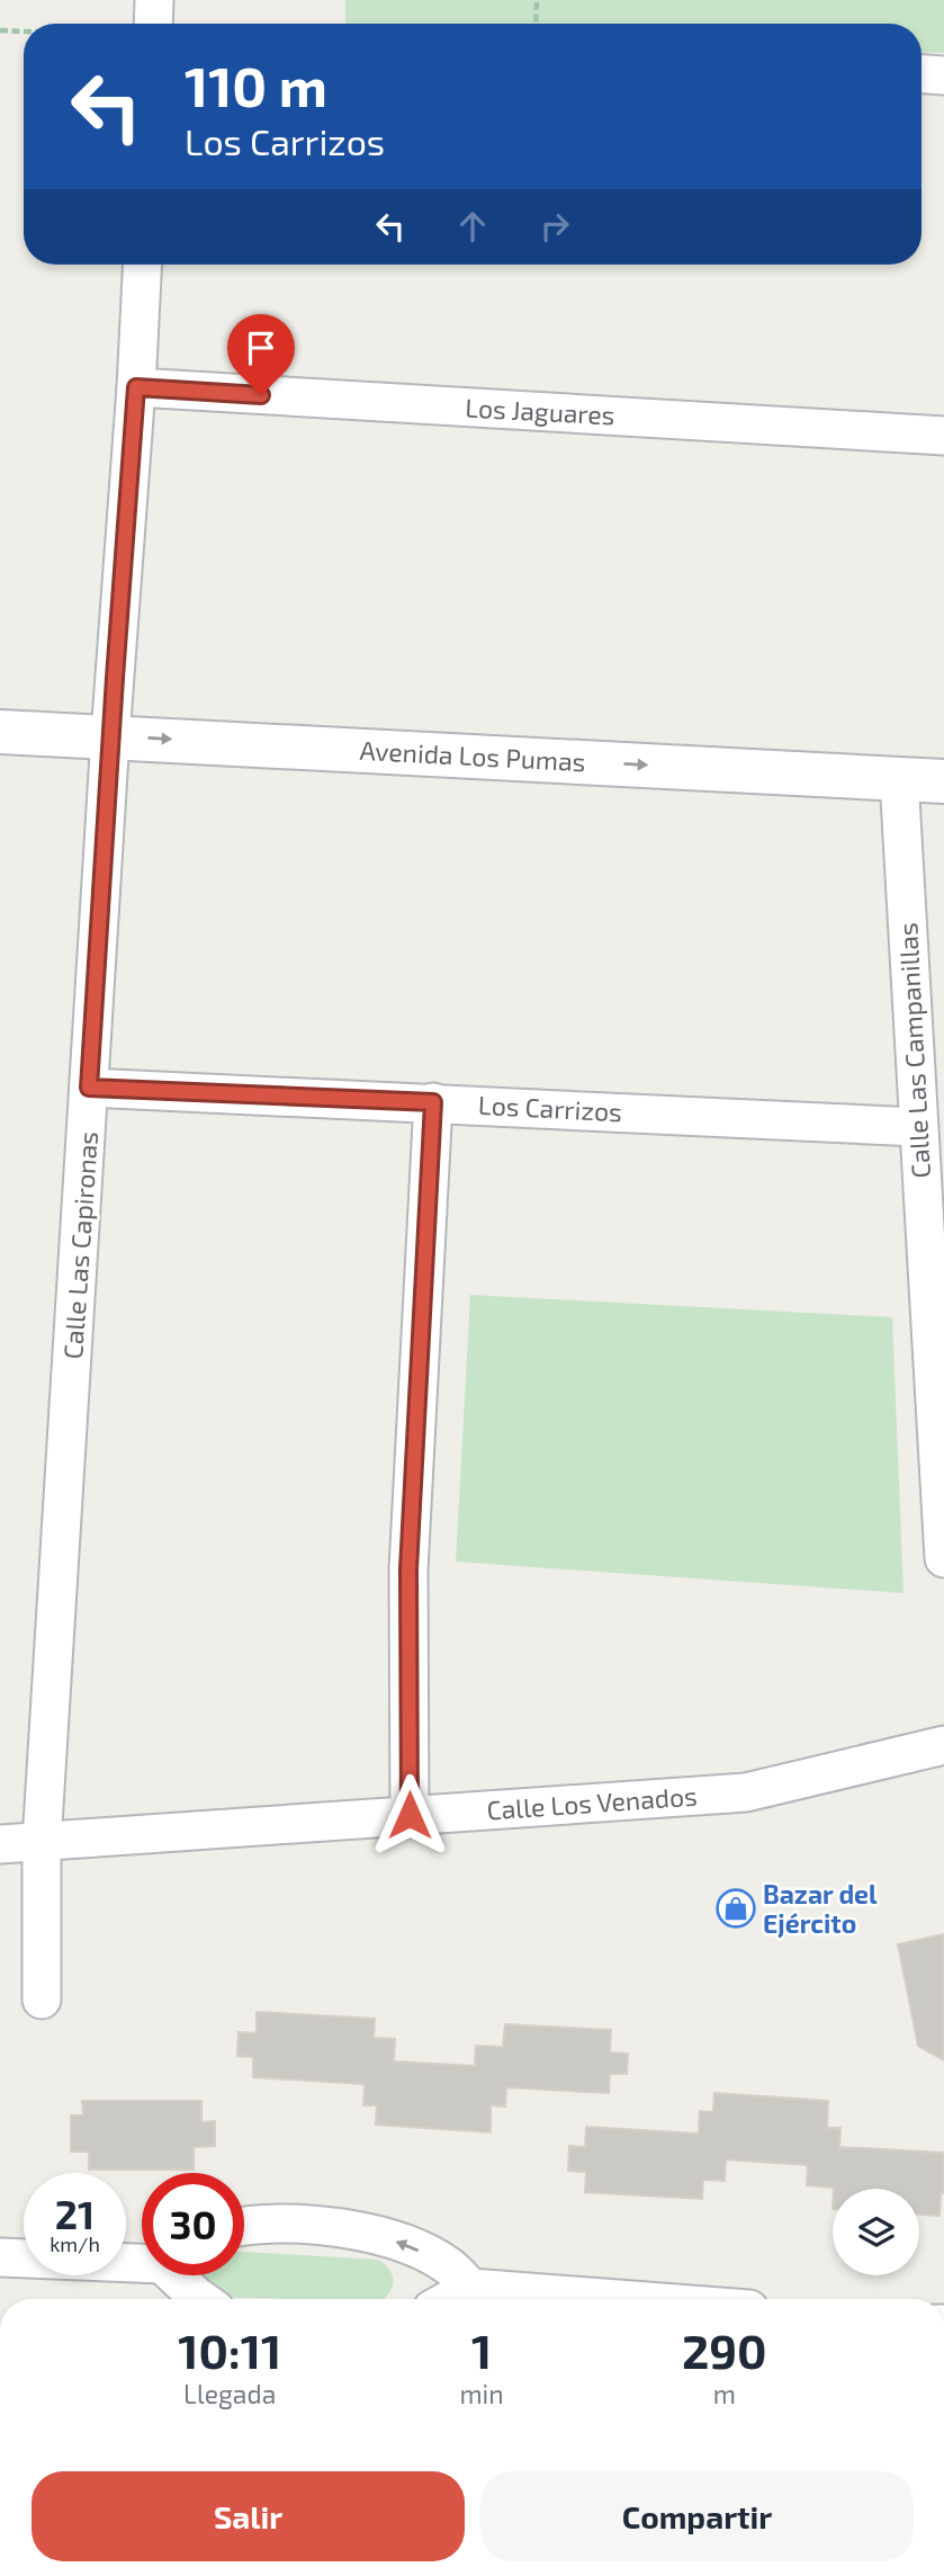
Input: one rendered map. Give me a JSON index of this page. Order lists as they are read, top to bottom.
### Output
{
  "streets": {
    "street": [
      "Los Jaguares",
      "Avenida Los Pumas",
      "Calle Las Campanillas",
      "Los Carrizos",
      "Calle Las Capironas",
      "Calle Los Venados"
    ]
  },
  "crossings": [
    ["Los Jaguares", "Calle Las Capironas"],
    ["Avenida Los Pumas", "Calle Las Campanillas"],
    ["Avenida Los Pumas", "Calle Las Capironas"],
    ["Calle Las Campanillas", "Los Carrizos"],
    ["Los Carrizos", "Calle Las Capironas"],
    ["Calle Las Capironas", "Calle Los Venados"]
  ],
  "one_way": ["Avenida Los Pumas"],
  "places": {
    "shop": ["Bazar del Ejército"]
  },
  "page": {
    "turn": ["110 m", "Los Carrizos"],
    "speed": "21 km/h",
    "limit": "30",
    "eta": [
      "10:11",
      "Llegada",
      "1",
      "min",
      "290",
      "m"
    ],
    "buttons": ["Salir", "Compartir"]
  }
}
